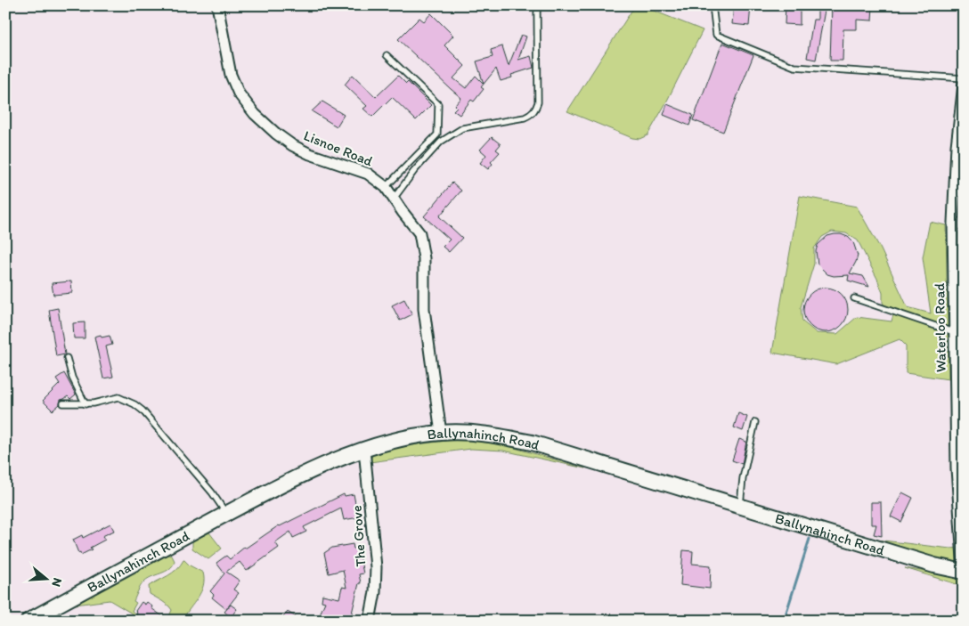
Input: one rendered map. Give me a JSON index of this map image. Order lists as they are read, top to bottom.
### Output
{
  "streets": {
    "street": [
      "Lisnoe Road",
      "Waterloo Road",
      "Ballynahinch Road",
      "The Grove"
    ]
  },
  "crossings": [
    ["Lisnoe Road", "Ballynahinch Road"],
    ["Waterloo Road", "Ballynahinch Road"],
    ["Ballynahinch Road", "The Grove"]
  ],
  "north": "right"
}
